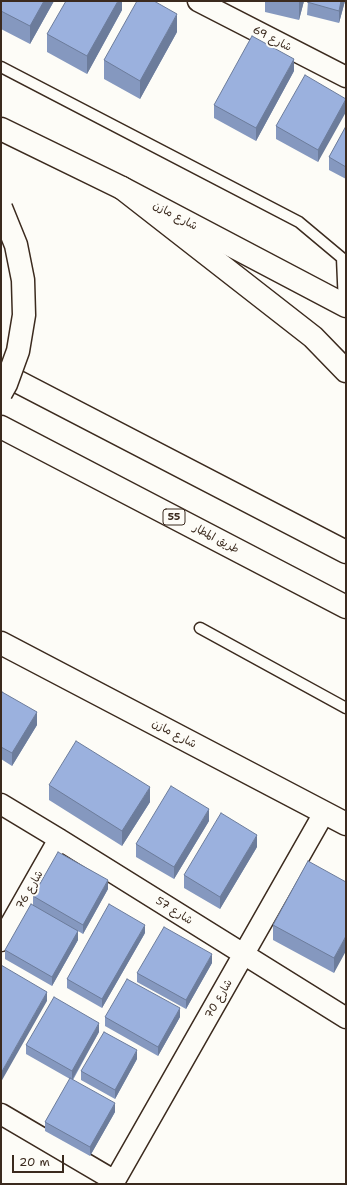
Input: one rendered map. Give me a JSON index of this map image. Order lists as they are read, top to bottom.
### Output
{
  "streets": {
    "main road": ["شارع مازن", "55", "طريق المطار"],
    "street": [
      "شارع 69",
      "شارع 76",
      "شارع 57",
      "شارع 70"
    ]
  },
  "crossings": [
    ["شارع مازن", "شارع 70"],
    ["شارع 76", "شارع 57"],
    ["شارع 57", "شارع 70"]
  ],
  "scale_bar": "20 m"
}
